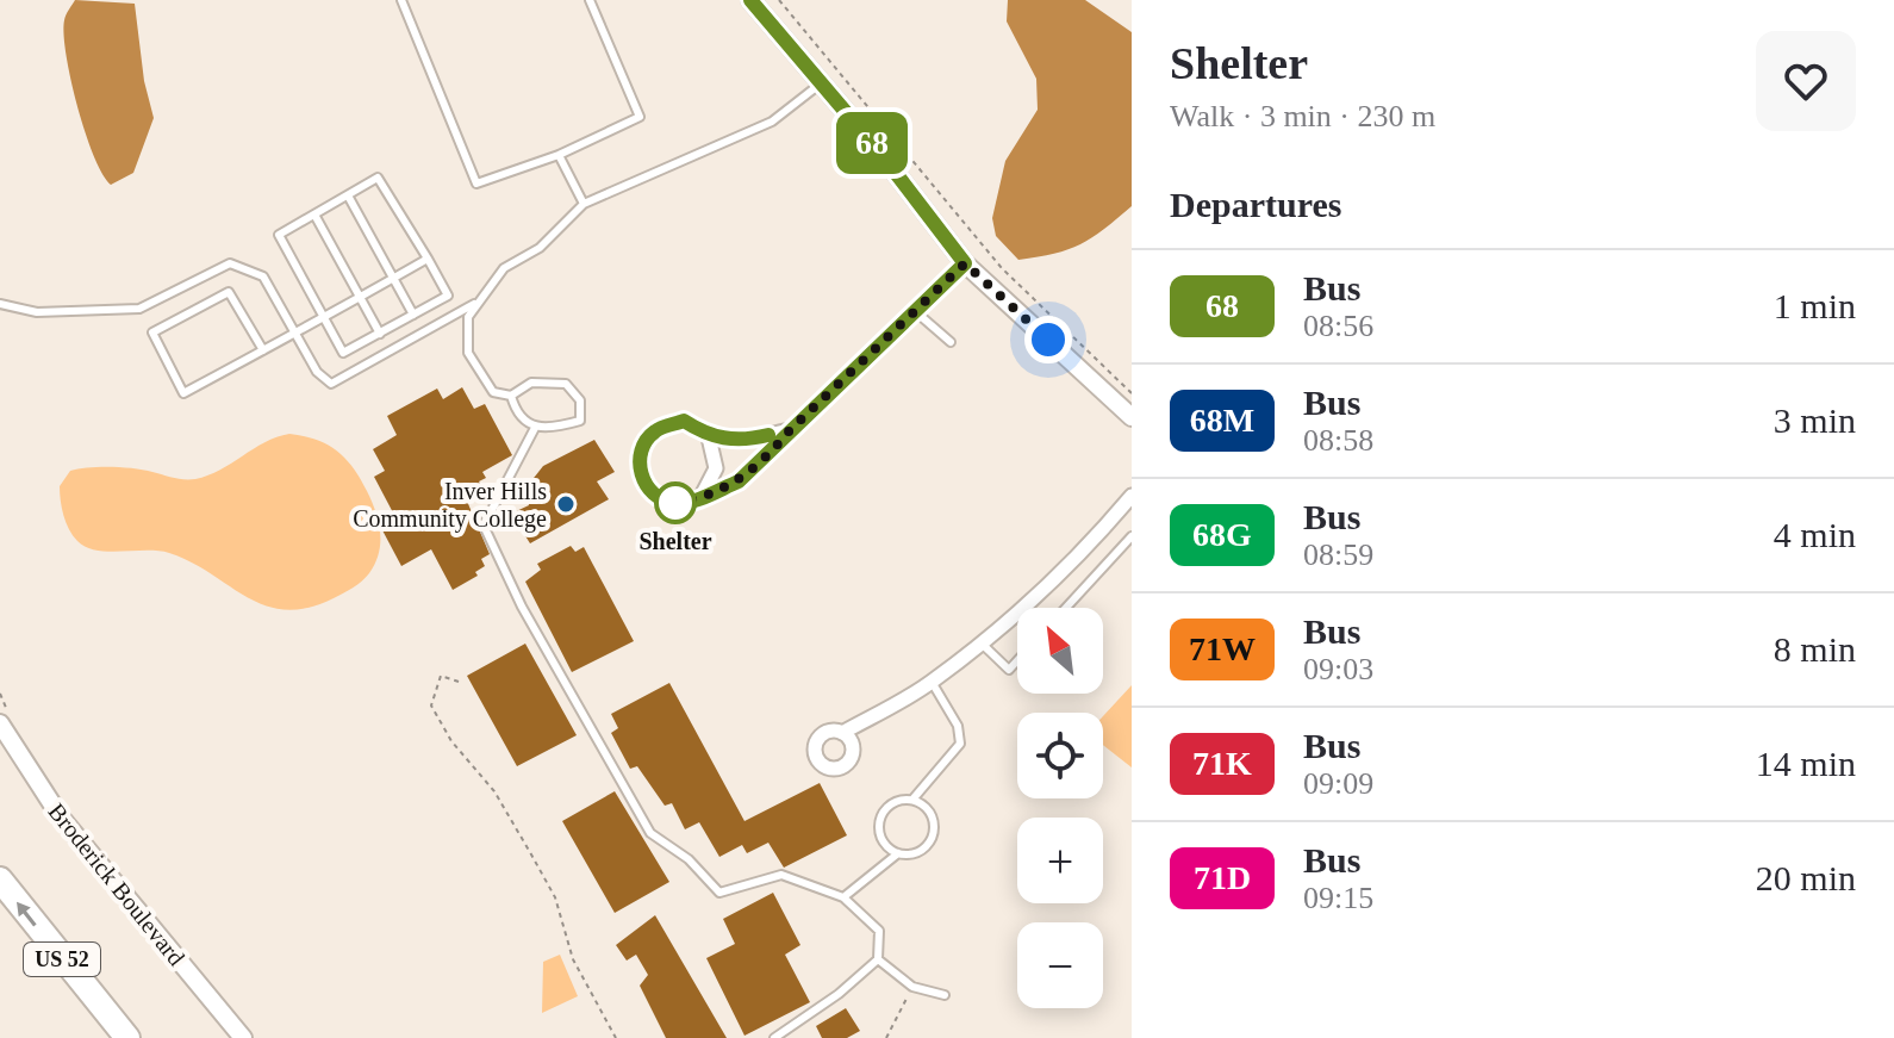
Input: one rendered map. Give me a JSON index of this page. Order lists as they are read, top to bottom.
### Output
{
  "streets": {
    "highway": ["US 52"],
    "street": ["Broderick Boulevard"]
  },
  "places": ["Shelter", "Inver Hills Community College"],
  "lines": ["bus line 68"],
  "north": "top left",
  "page": {
    "on_map": "68",
    "heading": [
      ["Shelter", "Walk · 3 min · 230 m"],
      "Departures"
    ],
    "list": [
      {
        "mark": "68",
        "name": "Bus",
        "note": "08:56",
        "value": "1 min"
      },
      {
        "mark": "68M",
        "name": "Bus",
        "note": "08:58",
        "value": "3 min"
      },
      {
        "mark": "68G",
        "name": "Bus",
        "note": "08:59",
        "value": "4 min"
      },
      {
        "mark": "71W",
        "name": "Bus",
        "note": "09:03",
        "value": "8 min"
      },
      {
        "mark": "71K",
        "name": "Bus",
        "note": "09:09",
        "value": "14 min"
      },
      {
        "mark": "71D",
        "name": "Bus",
        "note": "09:15",
        "value": "20 min"
      }
    ],
    "map_buttons": ["+", "−"]
  }
}
